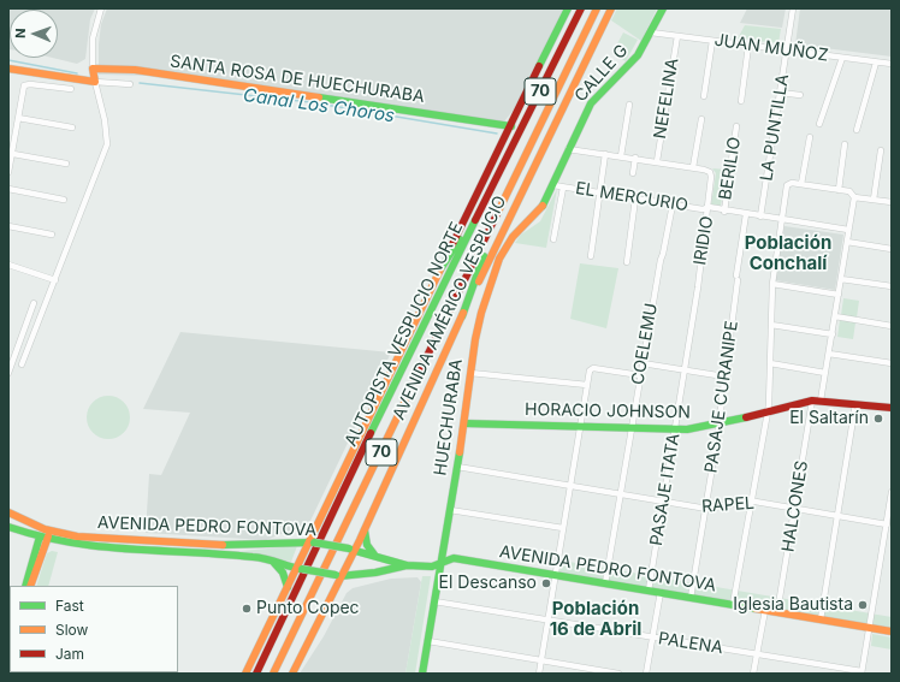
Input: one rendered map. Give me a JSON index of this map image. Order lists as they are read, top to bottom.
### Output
{
  "streets": {
    "main road": [
      "CALLE G",
      "SANTA ROSA DE HUECHURABA",
      "70",
      "AVENIDA AMÉRICO VESPUCIO",
      "AUTOPISTA VESPUCIO NORTE",
      "HORACIO JOHNSON",
      "HUECHURABA",
      "AVENIDA PEDRO FONTOVA"
    ],
    "street": [
      "JUAN MUÑOZ",
      "NEFELINA",
      "LA PUNTILLA",
      "BERILIO",
      "EL MERCURIO",
      "IRIDIO",
      "COELEMU",
      "PASAJE CURANIPE",
      "PASAJE ITATA",
      "RAPEL",
      "HALCONES",
      "PALENA"
    ]
  },
  "crossings": [
    ["JUAN MUÑOZ", "CALLE G"],
    ["JUAN MUÑOZ", "NEFELINA"],
    ["JUAN MUÑOZ", "LA PUNTILLA"],
    ["CALLE G", "EL MERCURIO"],
    ["CALLE G", "HUECHURABA"],
    ["SANTA ROSA DE HUECHURABA", "AVENIDA AMÉRICO VESPUCIO"],
    ["NEFELINA", "EL MERCURIO"],
    ["LA PUNTILLA", "EL MERCURIO"],
    ["BERILIO", "EL MERCURIO"],
    ["EL MERCURIO", "IRIDIO"],
    ["EL MERCURIO", "COELEMU"],
    ["EL MERCURIO", "PASAJE CURANIPE"],
    ["EL MERCURIO", "HUECHURABA"],
    ["IRIDIO", "PASAJE ITATA"],
    ["AVENIDA AMÉRICO VESPUCIO", "AVENIDA PEDRO FONTOVA"],
    ["COELEMU", "HORACIO JOHNSON"],
    ["COELEMU", "RAPEL"],
    ["COELEMU", "AVENIDA PEDRO FONTOVA"],
    ["PASAJE CURANIPE", "HORACIO JOHNSON"],
    ["PASAJE CURANIPE", "RAPEL"],
    ["PASAJE CURANIPE", "AVENIDA PEDRO FONTOVA"],
    ["HORACIO JOHNSON", "HUECHURABA"],
    ["HORACIO JOHNSON", "PASAJE ITATA"],
    ["HORACIO JOHNSON", "HALCONES"],
    ["HUECHURABA", "RAPEL"],
    ["HUECHURABA", "AVENIDA PEDRO FONTOVA"],
    ["HUECHURABA", "PALENA"],
    ["PASAJE ITATA", "RAPEL"],
    ["PASAJE ITATA", "AVENIDA PEDRO FONTOVA"],
    ["RAPEL", "HALCONES"],
    ["HALCONES", "AVENIDA PEDRO FONTOVA"]
  ],
  "districts": ["Población Conchalí", "Población 16 de Abril"],
  "water": ["Canal Los Choros"],
  "places": [
    "El Saltarín",
    "El Descanso",
    "Iglesia Bautista",
    "Punto Copec"
  ],
  "legend": ["Fast", "Slow", "Jam"],
  "north": "left"
}
